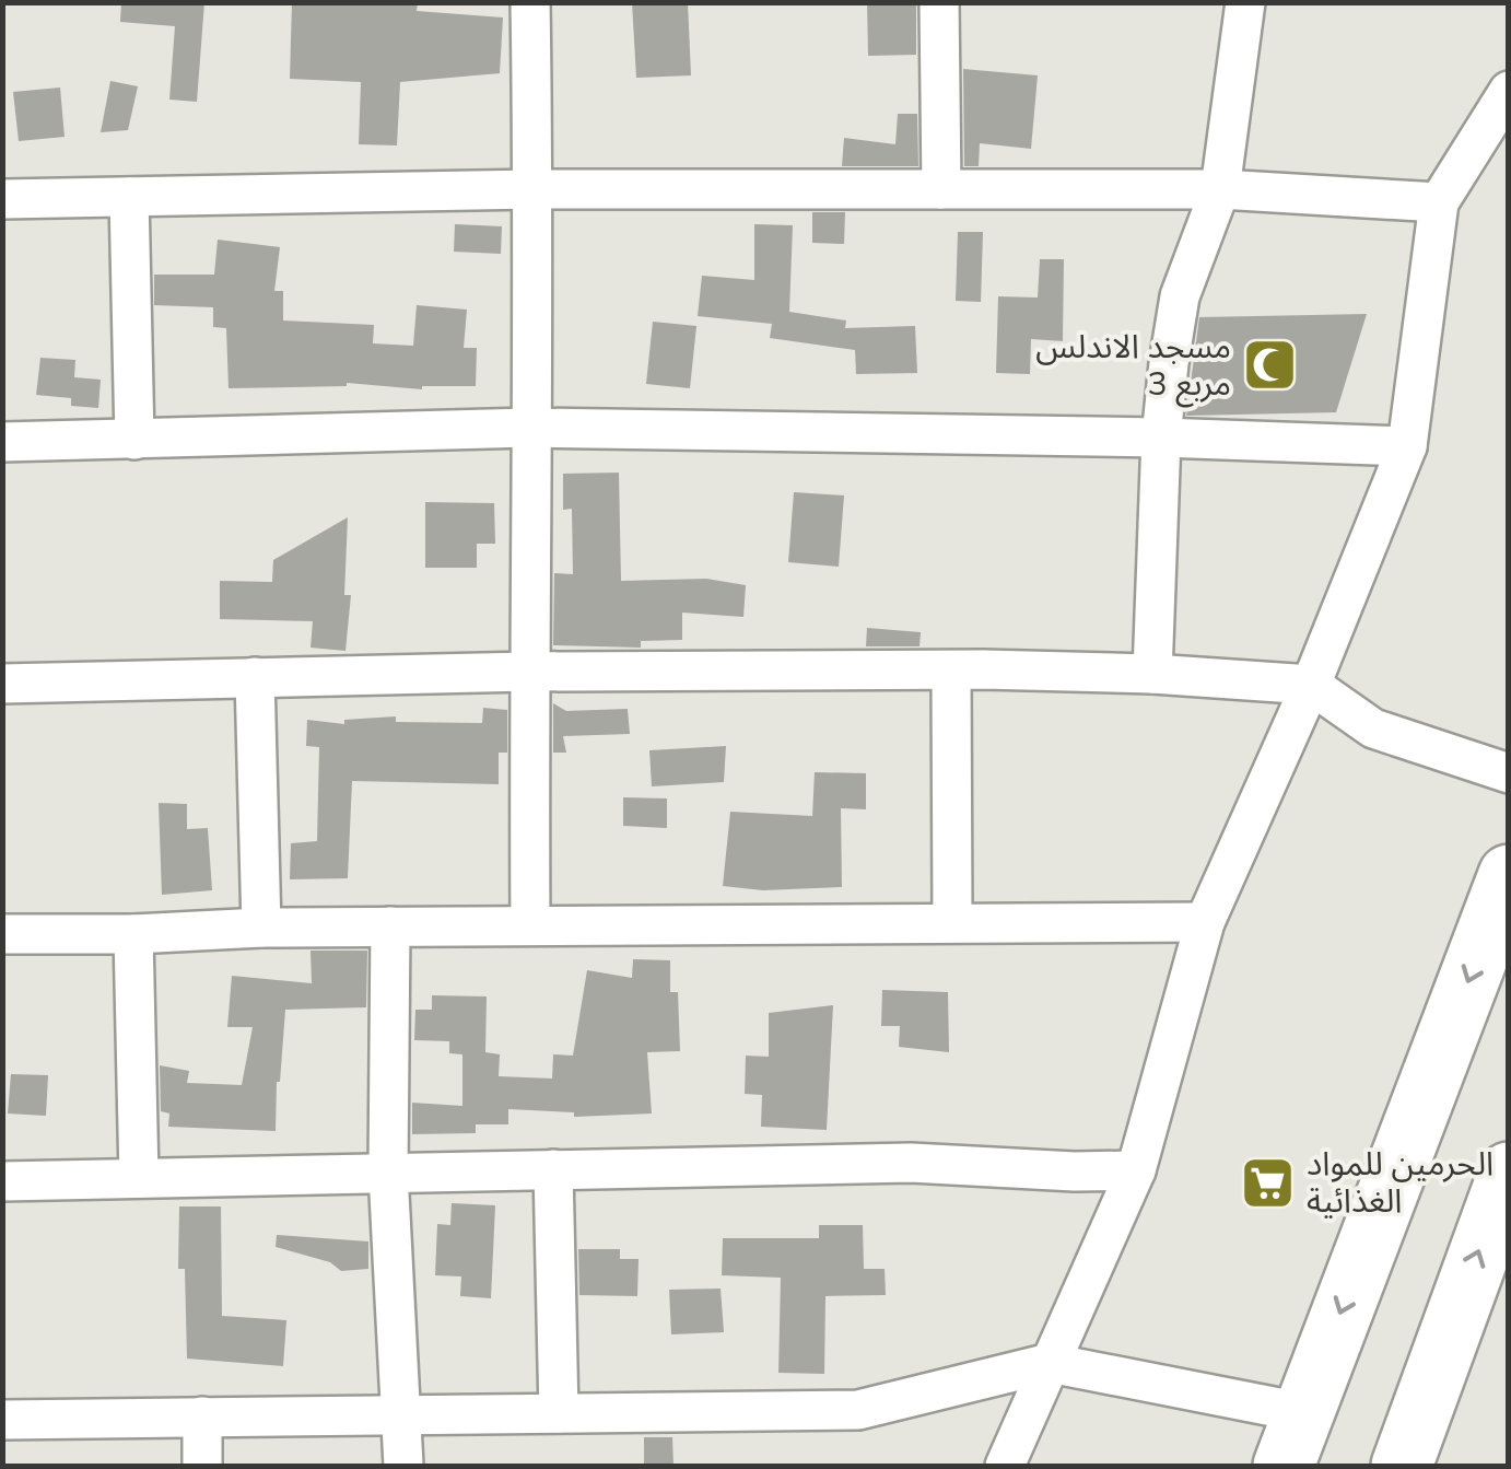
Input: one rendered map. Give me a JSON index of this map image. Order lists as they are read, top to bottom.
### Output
{
  "places": {
    "mosque": ["مسجد الاندلس مربع 3"],
    "supermarket": ["الحرمين للمواد الغذائية"]
  }
}
